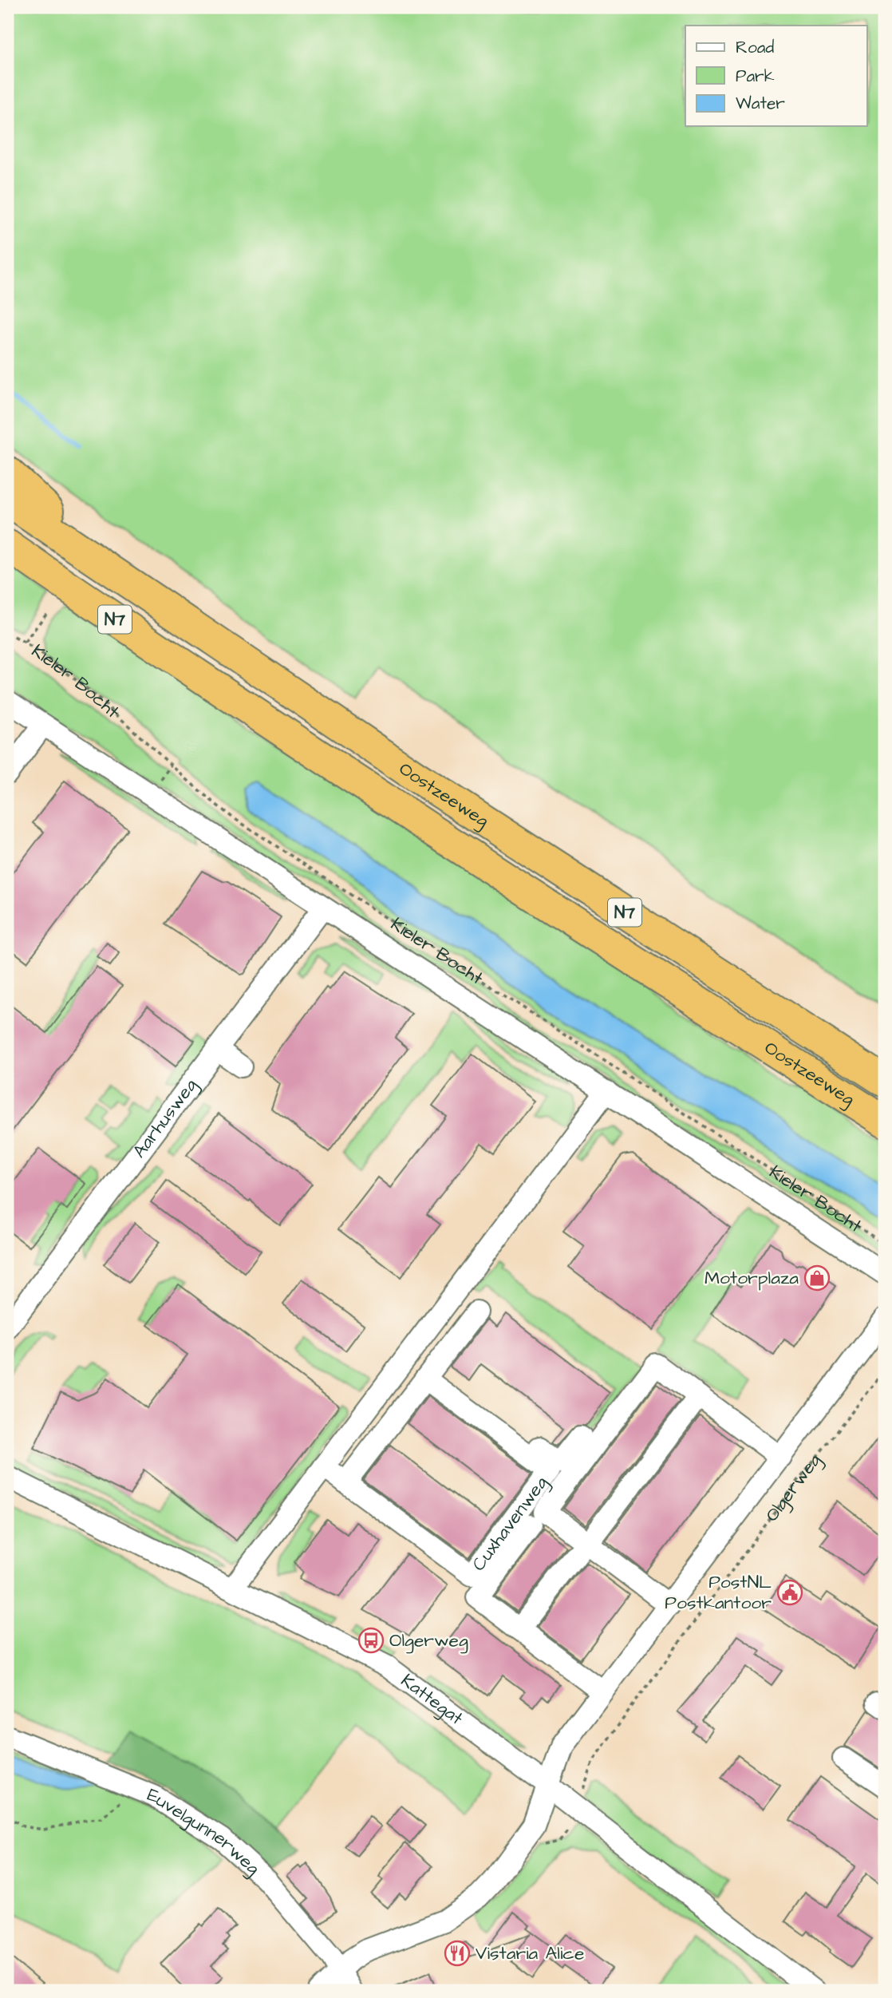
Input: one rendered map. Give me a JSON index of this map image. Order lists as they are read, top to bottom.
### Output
{
  "streets": {
    "highway": ["N7", "Oostzeeweg"],
    "street": [
      "Kieler Bocht",
      "Aarhusweg",
      "Olgerweg",
      "Cuxhavenweg",
      "Kattegat",
      "Euvelgunnerweg"
    ]
  },
  "crossings": [
    ["N7", "Oostzeeweg"],
    ["Kieler Bocht", "Aarhusweg"],
    ["Olgerweg", "Kattegat"],
    ["Olgerweg", "Euvelgunnerweg"]
  ],
  "places": {
    "shop": ["Motorplaza"],
    "public building": ["PostNL Postkantoor"],
    "bus stop": ["Olgerweg"],
    "restaurant": ["Vistaria Alice"]
  },
  "legend": ["Road", "Park", "Water"]
}
